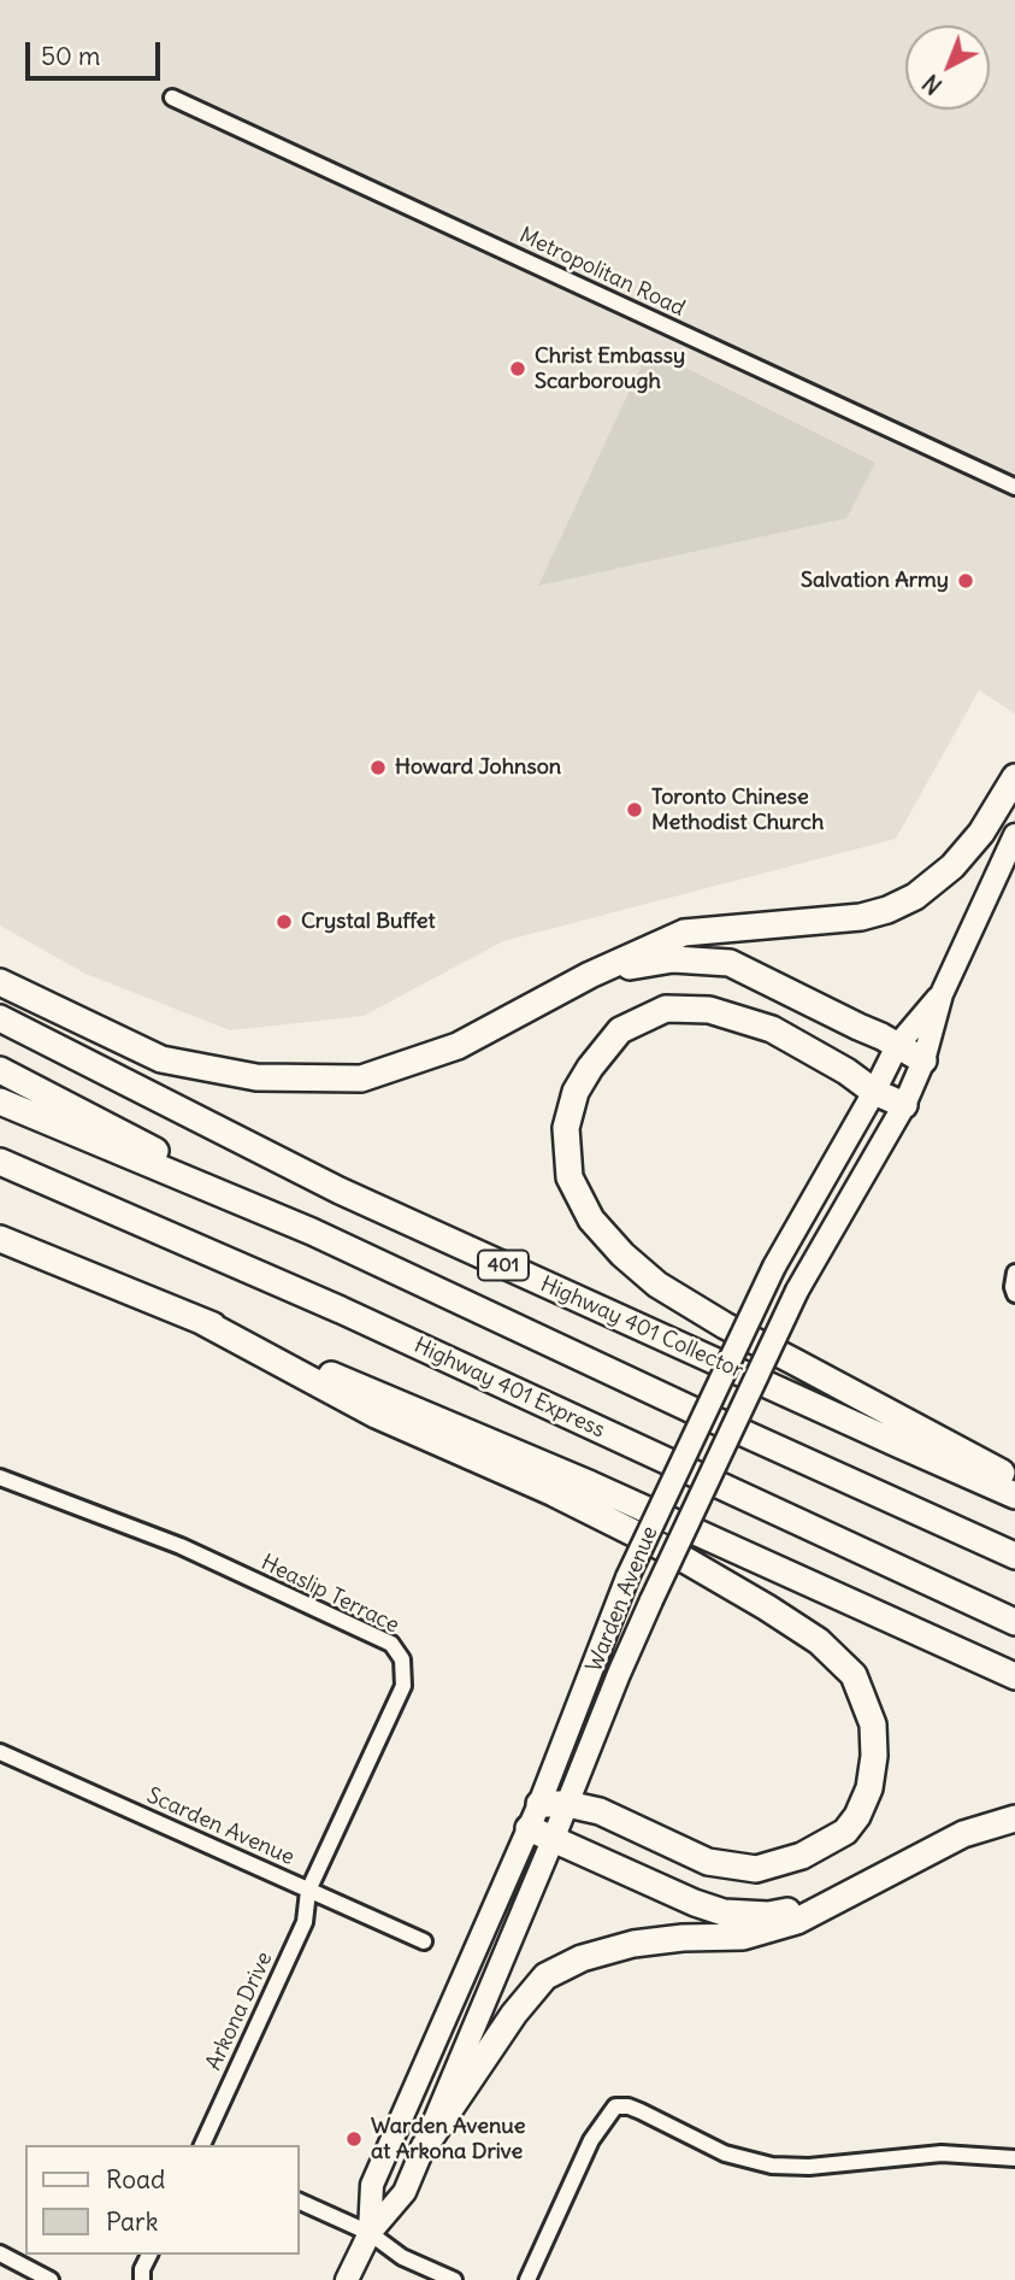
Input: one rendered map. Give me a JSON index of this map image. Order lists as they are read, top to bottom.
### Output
{
  "streets": {
    "highway": ["401", "Highway 401 Collector", "Highway 401 Express"],
    "main road": ["Warden Avenue"],
    "street": [
      "Metropolitan Road",
      "Heaslip Terrace",
      "Scarden Avenue",
      "Arkona Drive"
    ]
  },
  "crossings": [
    ["Heaslip Terrace", "Scarden Avenue"],
    ["Heaslip Terrace", "Arkona Drive"],
    ["Scarden Avenue", "Arkona Drive"]
  ],
  "places": [
    "Christ Embassy Scarborough",
    "Salvation Army",
    "Howard Johnson",
    "Toronto Chinese Methodist Church",
    "Crystal Buffet",
    "Warden Avenue at Arkona Drive"
  ],
  "legend": ["Road", "Park"],
  "scale_bar": "50 m",
  "north": "bottom left"
}
